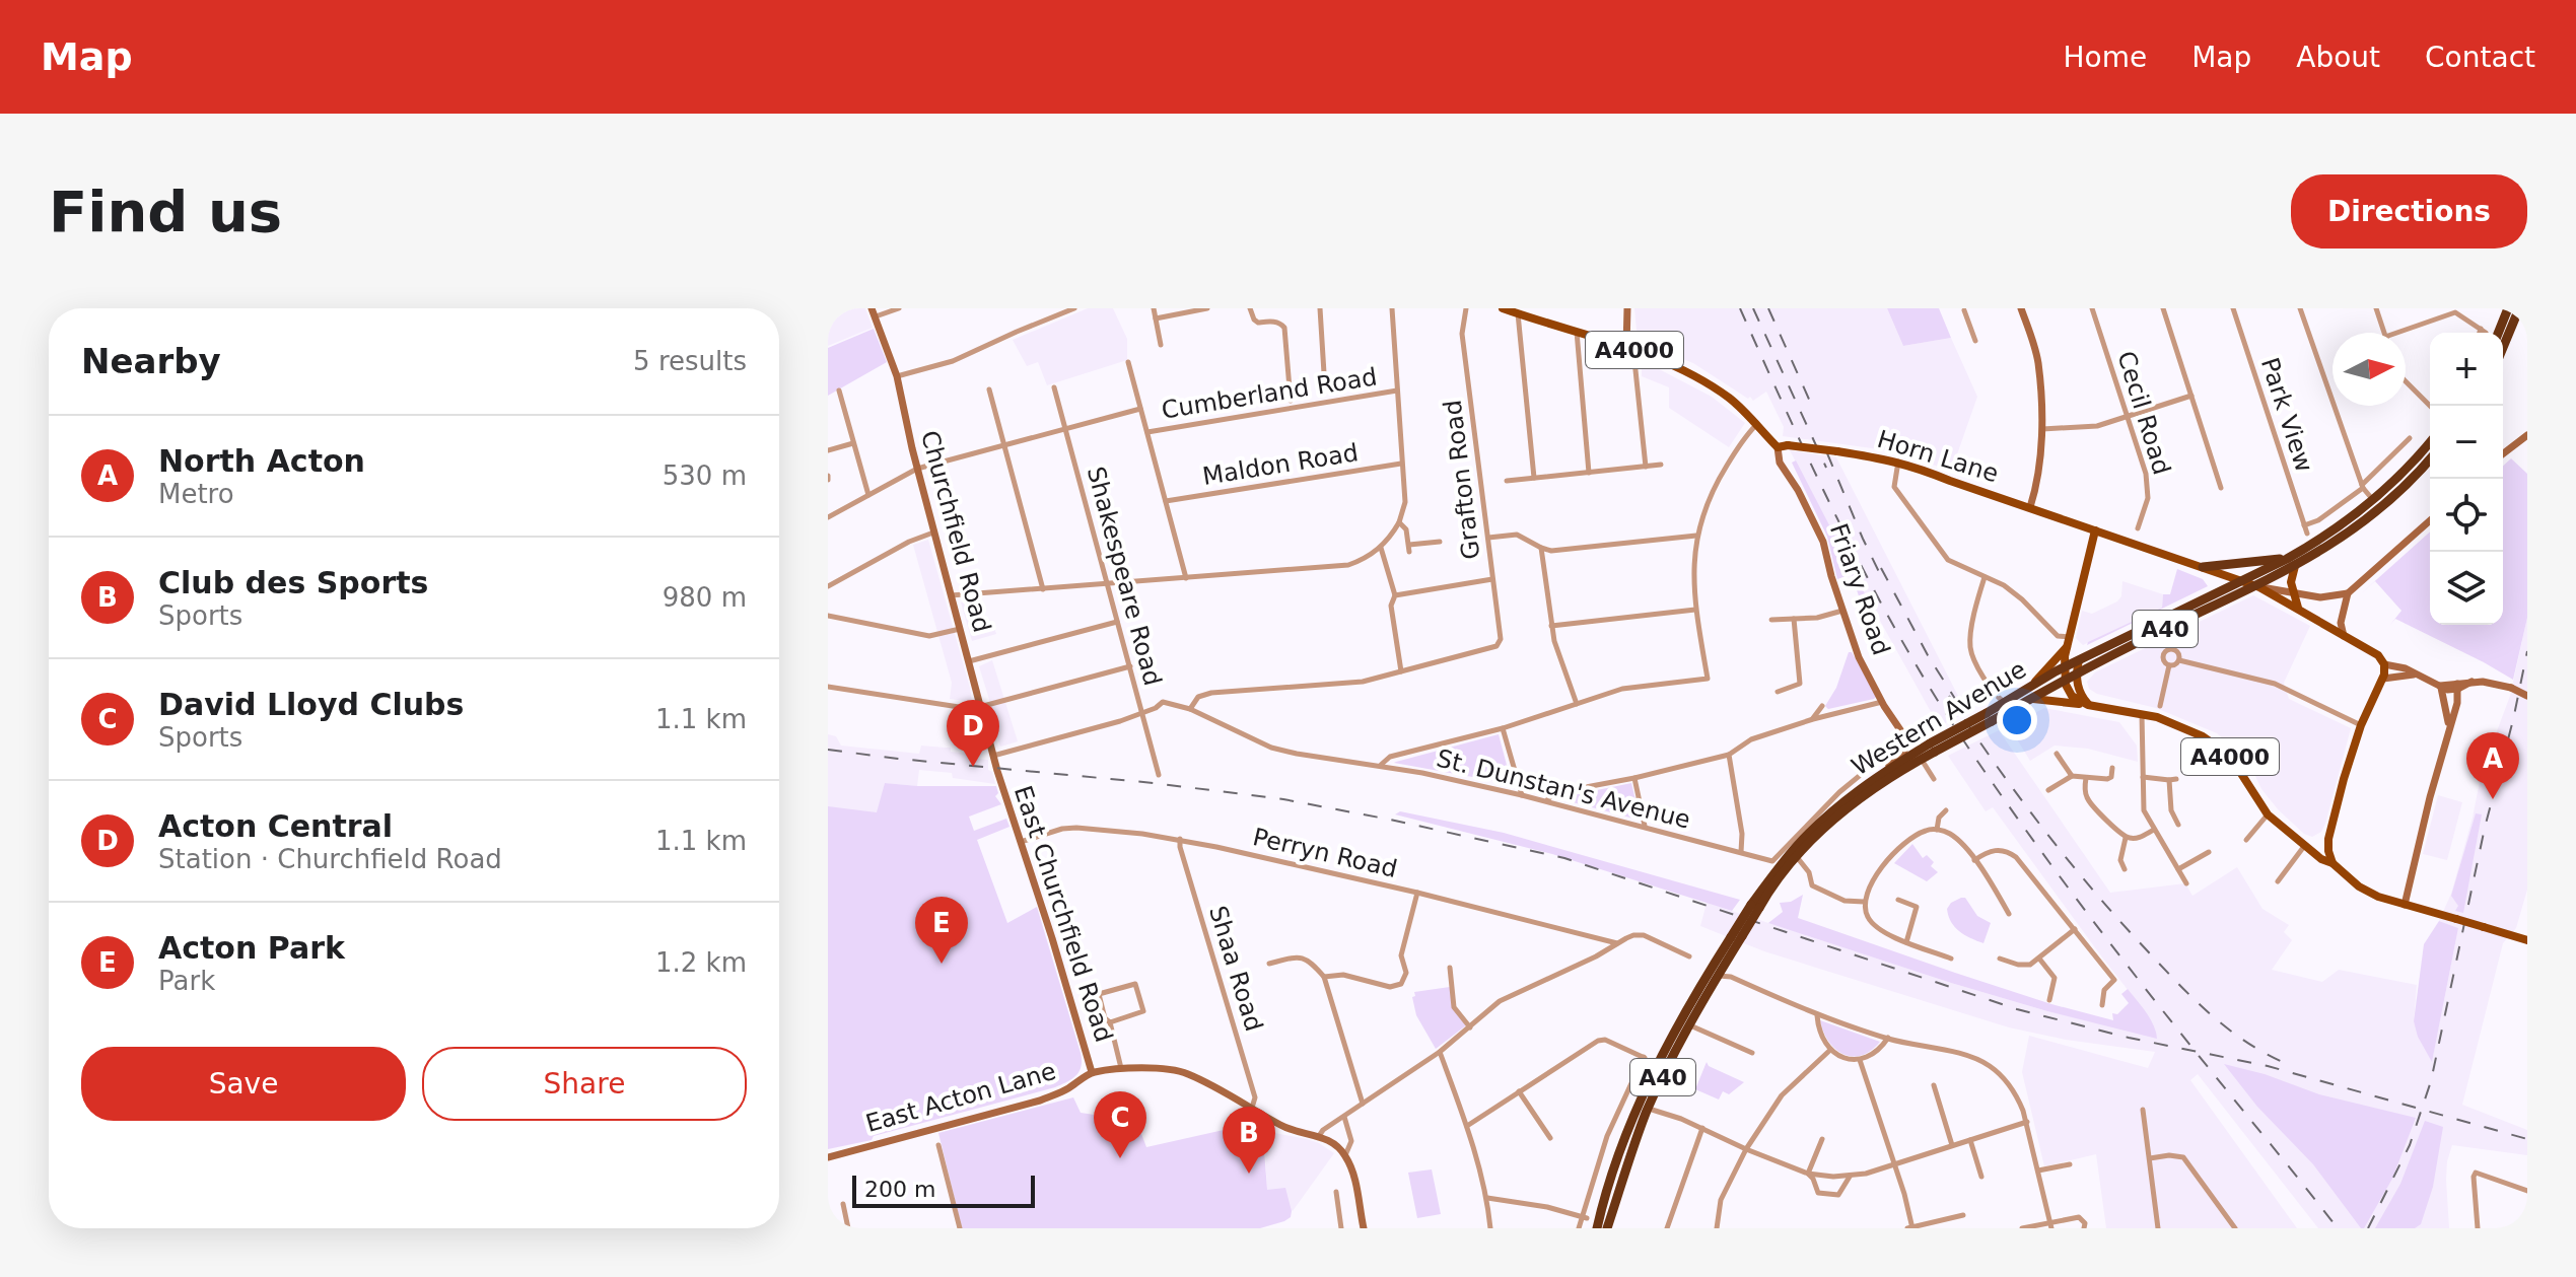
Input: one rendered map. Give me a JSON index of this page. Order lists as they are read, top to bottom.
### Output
{
  "streets": {
    "highway": ["A40", "Western Avenue"],
    "main road": ["A4000", "Horn Lane"],
    "street": [
      "Cumberland Road",
      "Cecil Road",
      "Park View",
      "Maldon Road",
      "Grafton Road",
      "Churchfield Road",
      "Shakespeare Road",
      "Friary Road",
      "St. Dunstan's Avenue",
      "Perryn Road",
      "East Churchfield Road",
      "Shaa Road",
      "East Acton Lane"
    ]
  },
  "crossings": [
    ["A4000", "Horn Lane"],
    ["A4000", "Friary Road"],
    ["A4000", "Western Avenue"],
    ["Horn Lane", "Friary Road"],
    ["Horn Lane", "Western Avenue"],
    ["Churchfield Road", "East Churchfield Road"],
    ["Shakespeare Road", "St. Dunstan's Avenue"],
    ["Friary Road", "St. Dunstan's Avenue"],
    ["Perryn Road", "East Churchfield Road"],
    ["Perryn Road", "Shaa Road"],
    ["East Churchfield Road", "East Acton Lane"],
    ["Shaa Road", "East Acton Lane"]
  ],
  "scale_bar": "200 m",
  "north": "right",
  "page": {
    "header": "Map",
    "nav": [
      "Home",
      "Map",
      "About",
      "Contact"
    ],
    "buttons": [
      "Directions",
      ["Save", "Share"]
    ],
    "title": "Find us",
    "heading": ["Nearby", "5 results"],
    "map_buttons": ["+", "−"],
    "list": [
      {
        "mark": "A",
        "name": "North Acton",
        "note": "Metro",
        "value": "530 m"
      },
      {
        "mark": "B",
        "name": "Club des Sports",
        "note": "Sports",
        "value": "980 m"
      },
      {
        "mark": "C",
        "name": "David Lloyd Clubs",
        "note": "Sports",
        "value": "1.1 km"
      },
      {
        "mark": "D",
        "name": "Acton Central",
        "note": "Station · Churchfield Road",
        "value": "1.1 km"
      },
      {
        "mark": "E",
        "name": "Acton Park",
        "note": "Park",
        "value": "1.2 km"
      }
    ],
    "pins": [
      "D",
      "A",
      "E",
      "C",
      "B"
    ],
    "scale": "200 m"
  }
}
